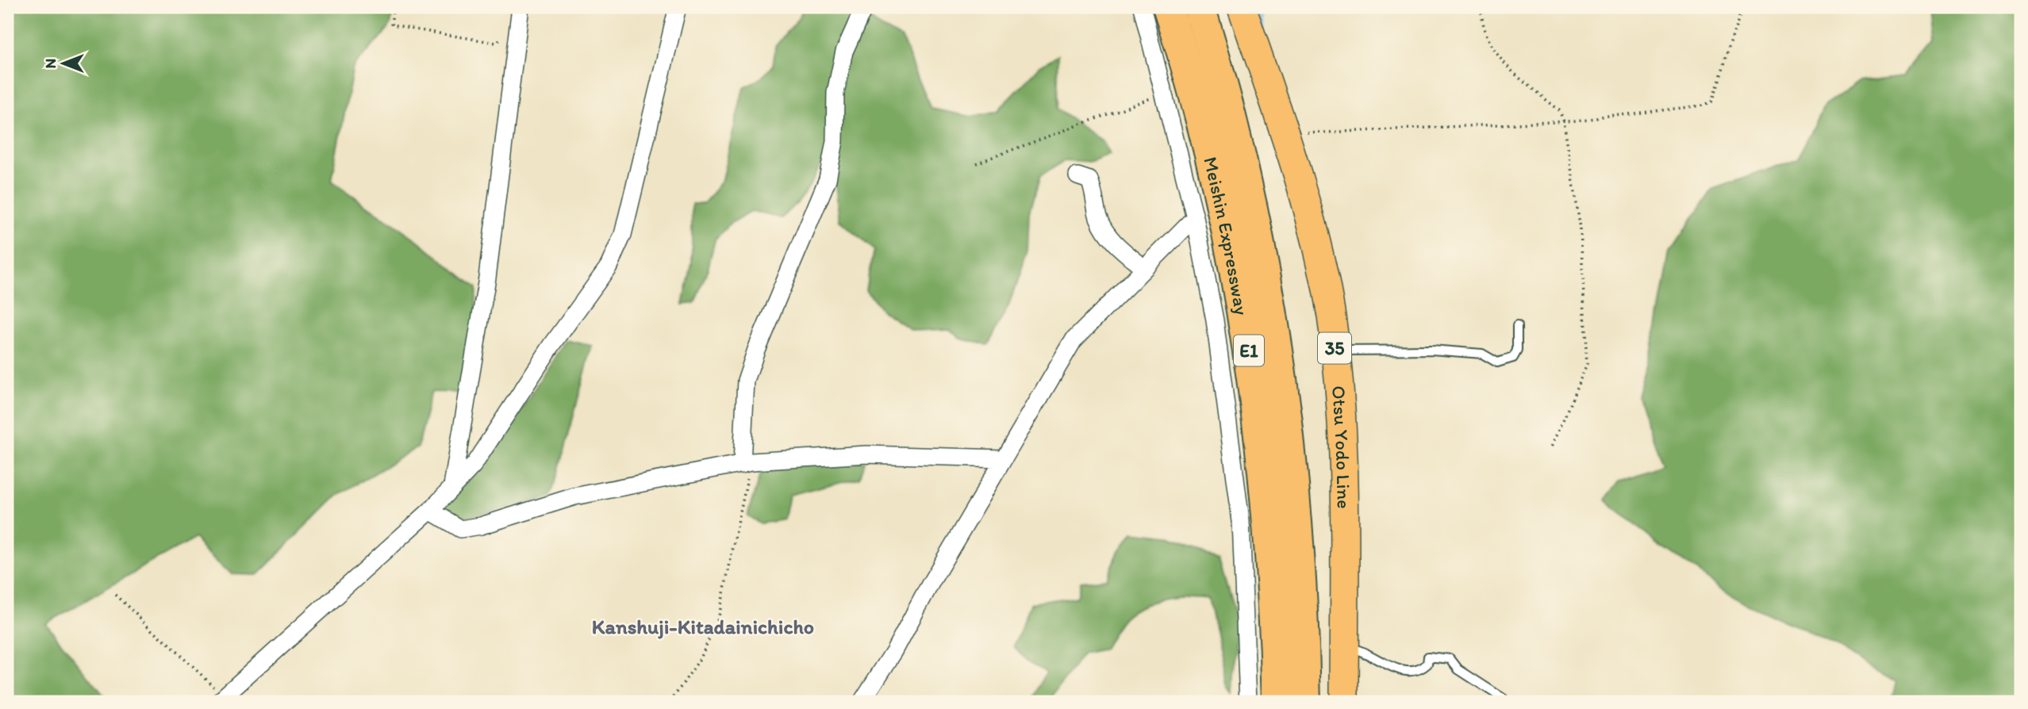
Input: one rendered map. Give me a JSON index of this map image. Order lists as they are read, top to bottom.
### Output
{
  "streets": {
    "highway": ["Meishin Expressway", "E1"],
    "main road": ["35", "Otsu Yodo Line"]
  },
  "districts": ["Kanshuji-Kitadainichicho"],
  "north": "left"
}
